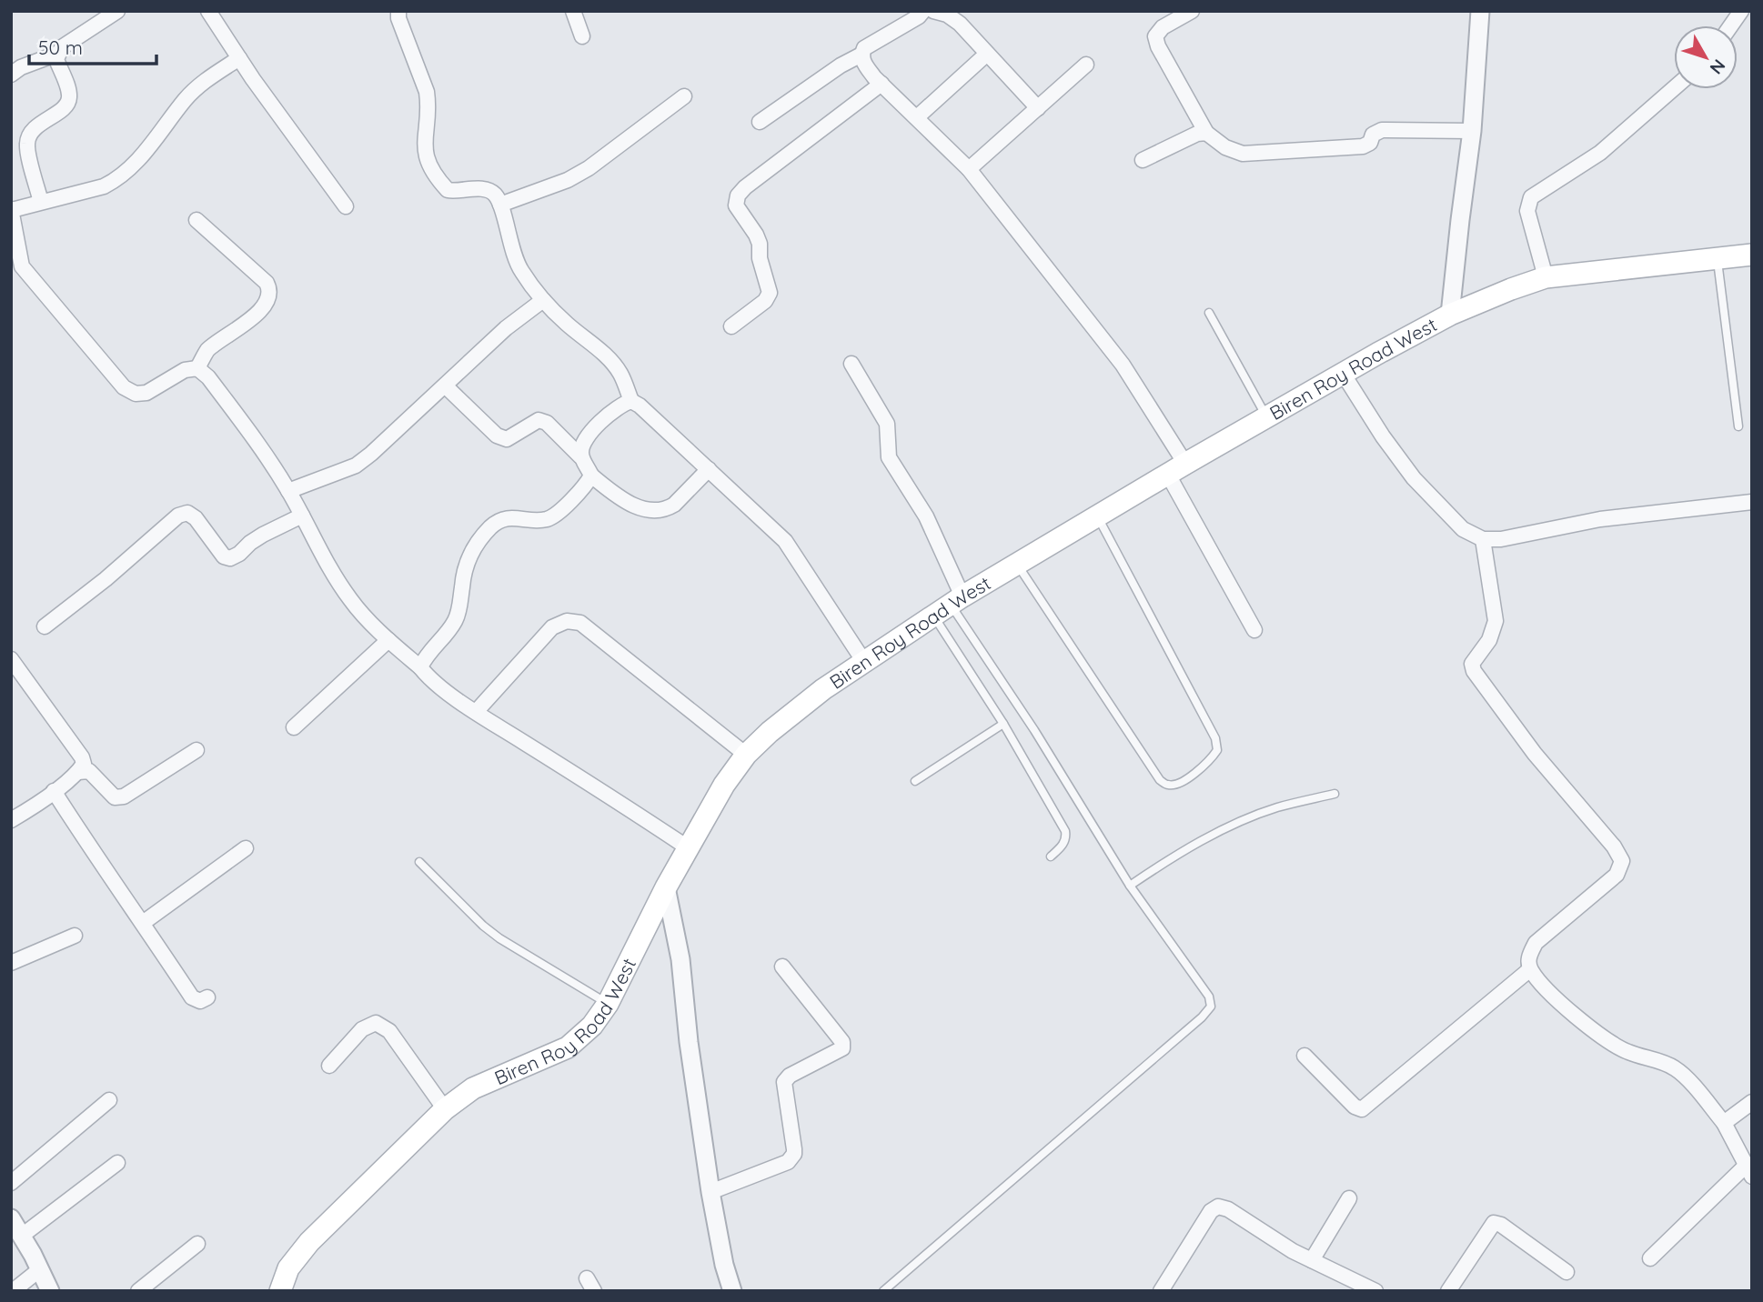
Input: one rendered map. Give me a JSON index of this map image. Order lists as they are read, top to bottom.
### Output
{
  "streets": {
    "main road": ["Biren Roy Road West"]
  },
  "scale_bar": "50 m",
  "north": "bottom right"
}
